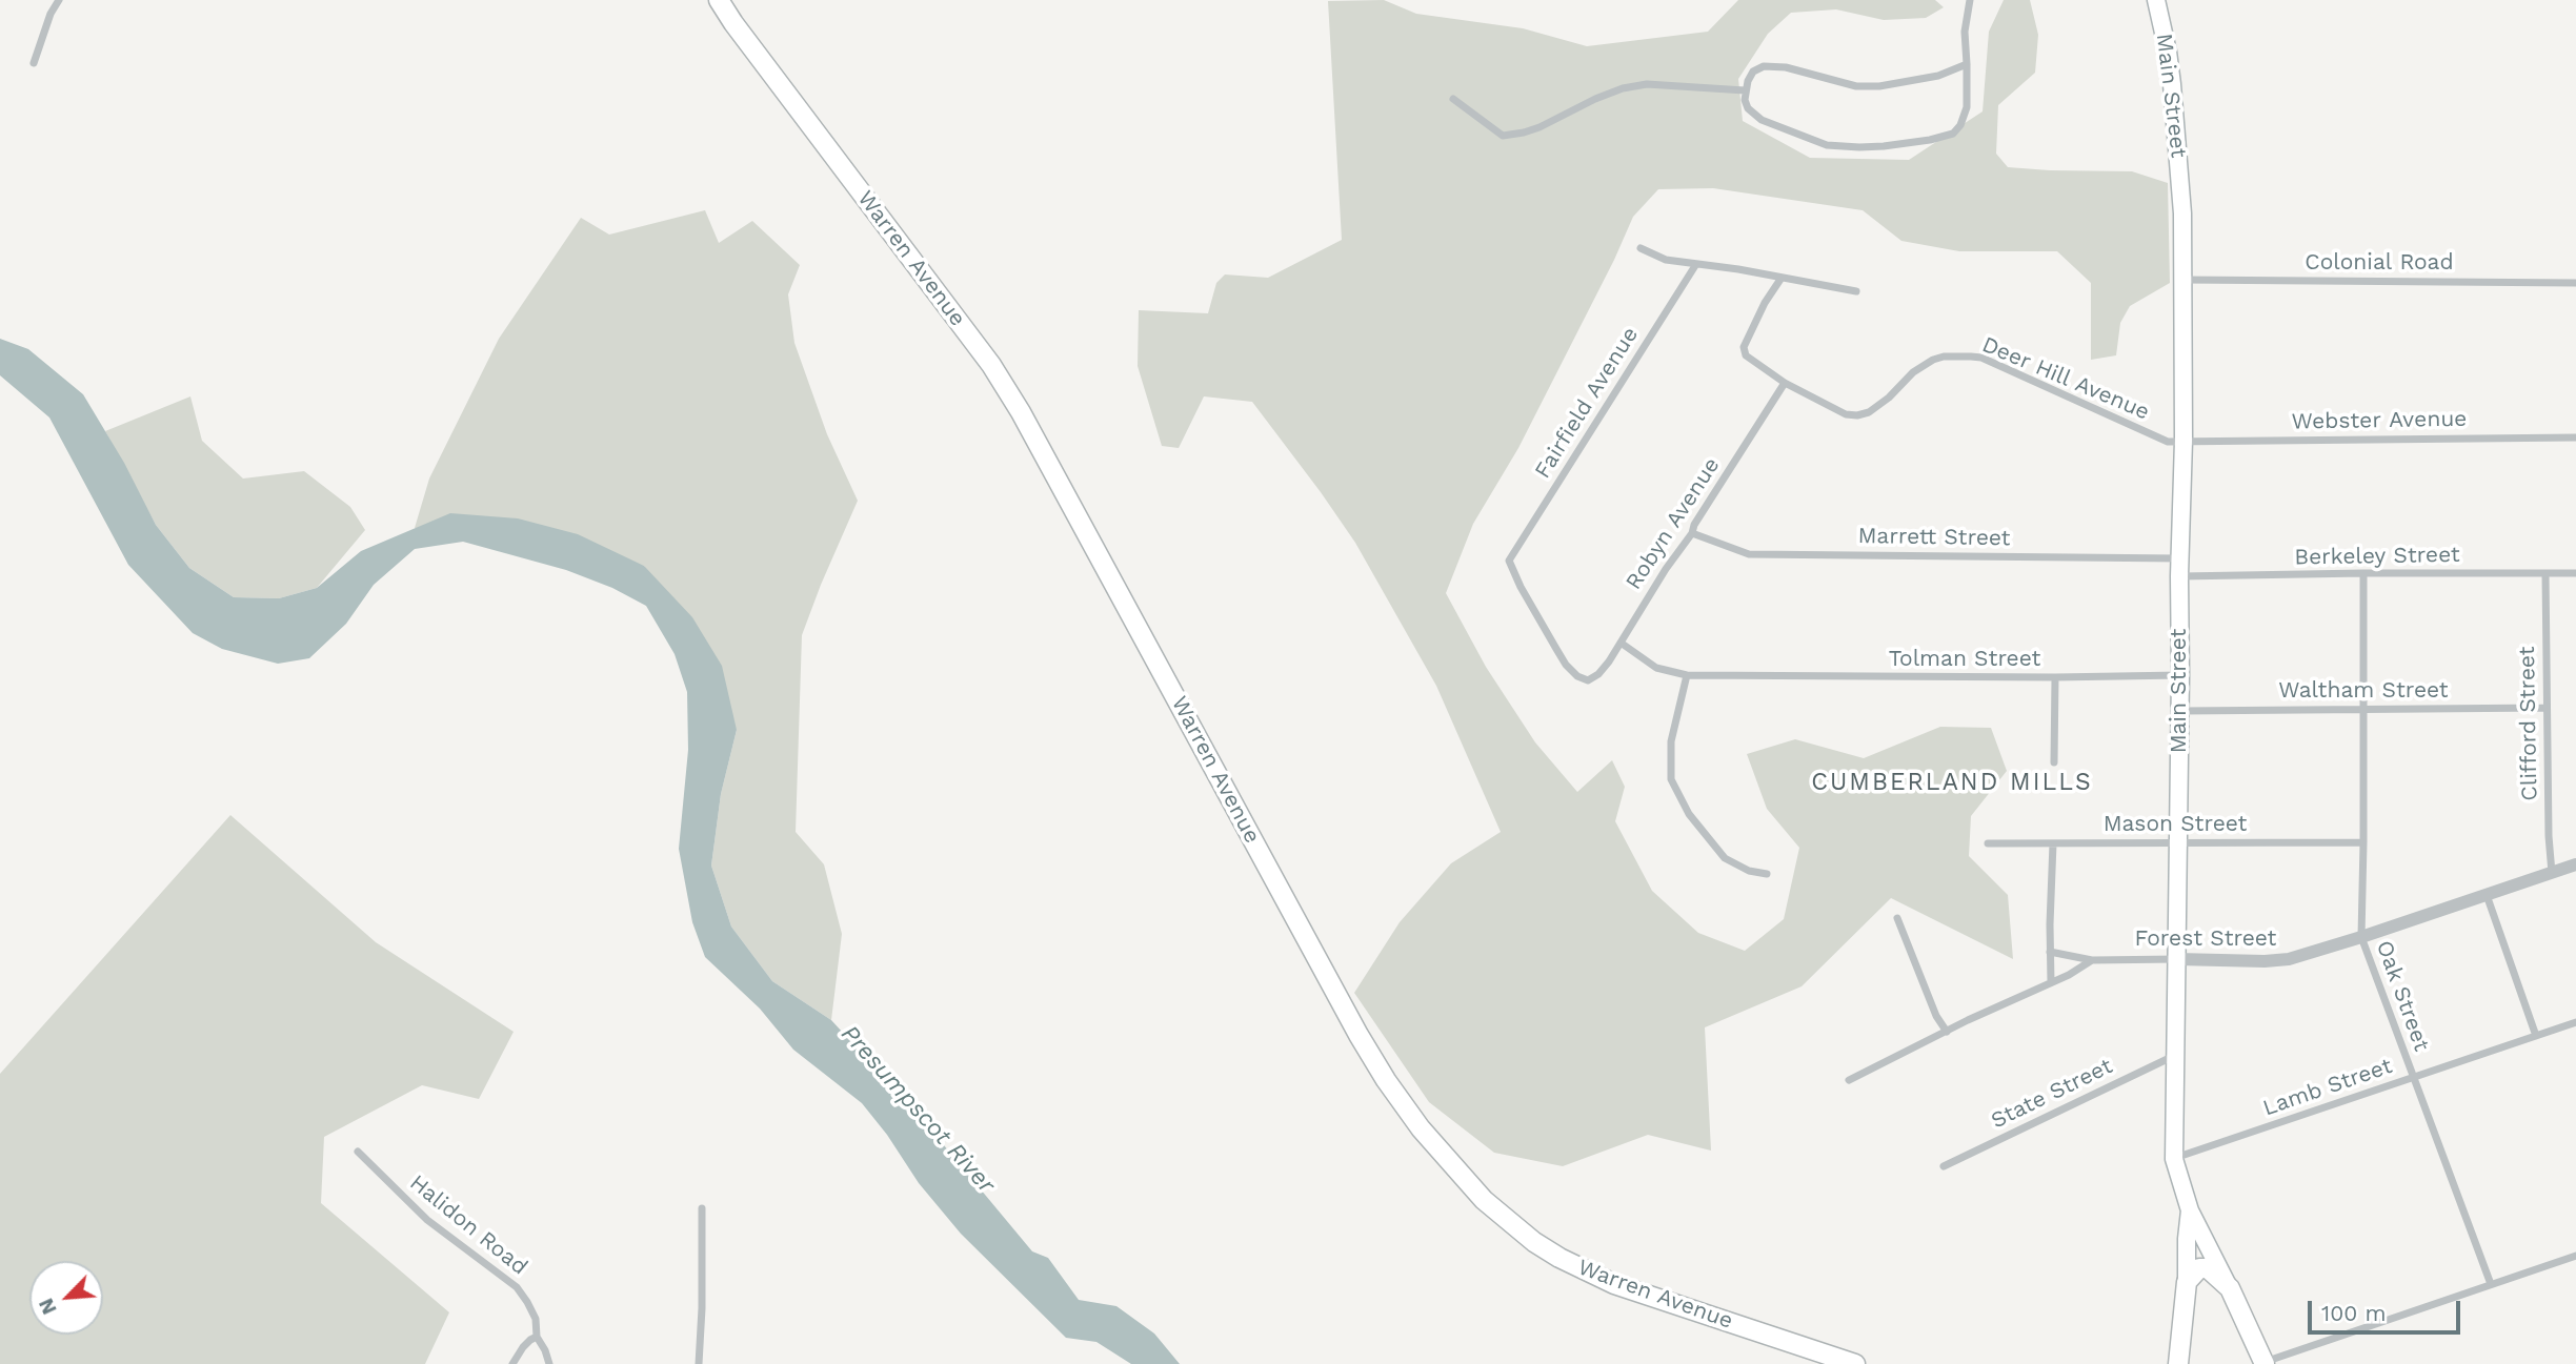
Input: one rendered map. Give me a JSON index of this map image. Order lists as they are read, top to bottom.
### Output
{
  "streets": {
    "main road": ["Main Street", "Warren Avenue"],
    "street": [
      "Colonial Road",
      "Deer Hill Avenue",
      "Fairfield Avenue",
      "Webster Avenue",
      "Robyn Avenue",
      "Marrett Street",
      "Berkeley Street",
      "Tolman Street",
      "Waltham Street",
      "Clifford Street",
      "Mason Street",
      "Forest Street",
      "Oak Street",
      "Lamb Street",
      "State Street",
      "Halidon Road"
    ]
  },
  "crossings": [
    ["Main Street", "Colonial Road"],
    ["Main Street", "Deer Hill Avenue"],
    ["Main Street", "Webster Avenue"],
    ["Main Street", "Marrett Street"],
    ["Main Street", "Berkeley Street"],
    ["Main Street", "Tolman Street"],
    ["Main Street", "Waltham Street"],
    ["Main Street", "Mason Street"],
    ["Main Street", "Forest Street"],
    ["Main Street", "Lamb Street"],
    ["Main Street", "State Street"],
    ["Deer Hill Avenue", "Webster Avenue"],
    ["Deer Hill Avenue", "Robyn Avenue"],
    ["Fairfield Avenue", "Robyn Avenue"],
    ["Robyn Avenue", "Marrett Street"],
    ["Robyn Avenue", "Tolman Street"],
    ["Berkeley Street", "Clifford Street"],
    ["Berkeley Street", "Oak Street"],
    ["Waltham Street", "Clifford Street"],
    ["Waltham Street", "Oak Street"],
    ["Clifford Street", "Forest Street"],
    ["Mason Street", "Oak Street"],
    ["Forest Street", "Oak Street"],
    ["Oak Street", "Lamb Street"]
  ],
  "districts": ["CUMBERLAND MILLS"],
  "water": ["Presumpscot River"],
  "scale_bar": "100 m",
  "north": "bottom left"
}
